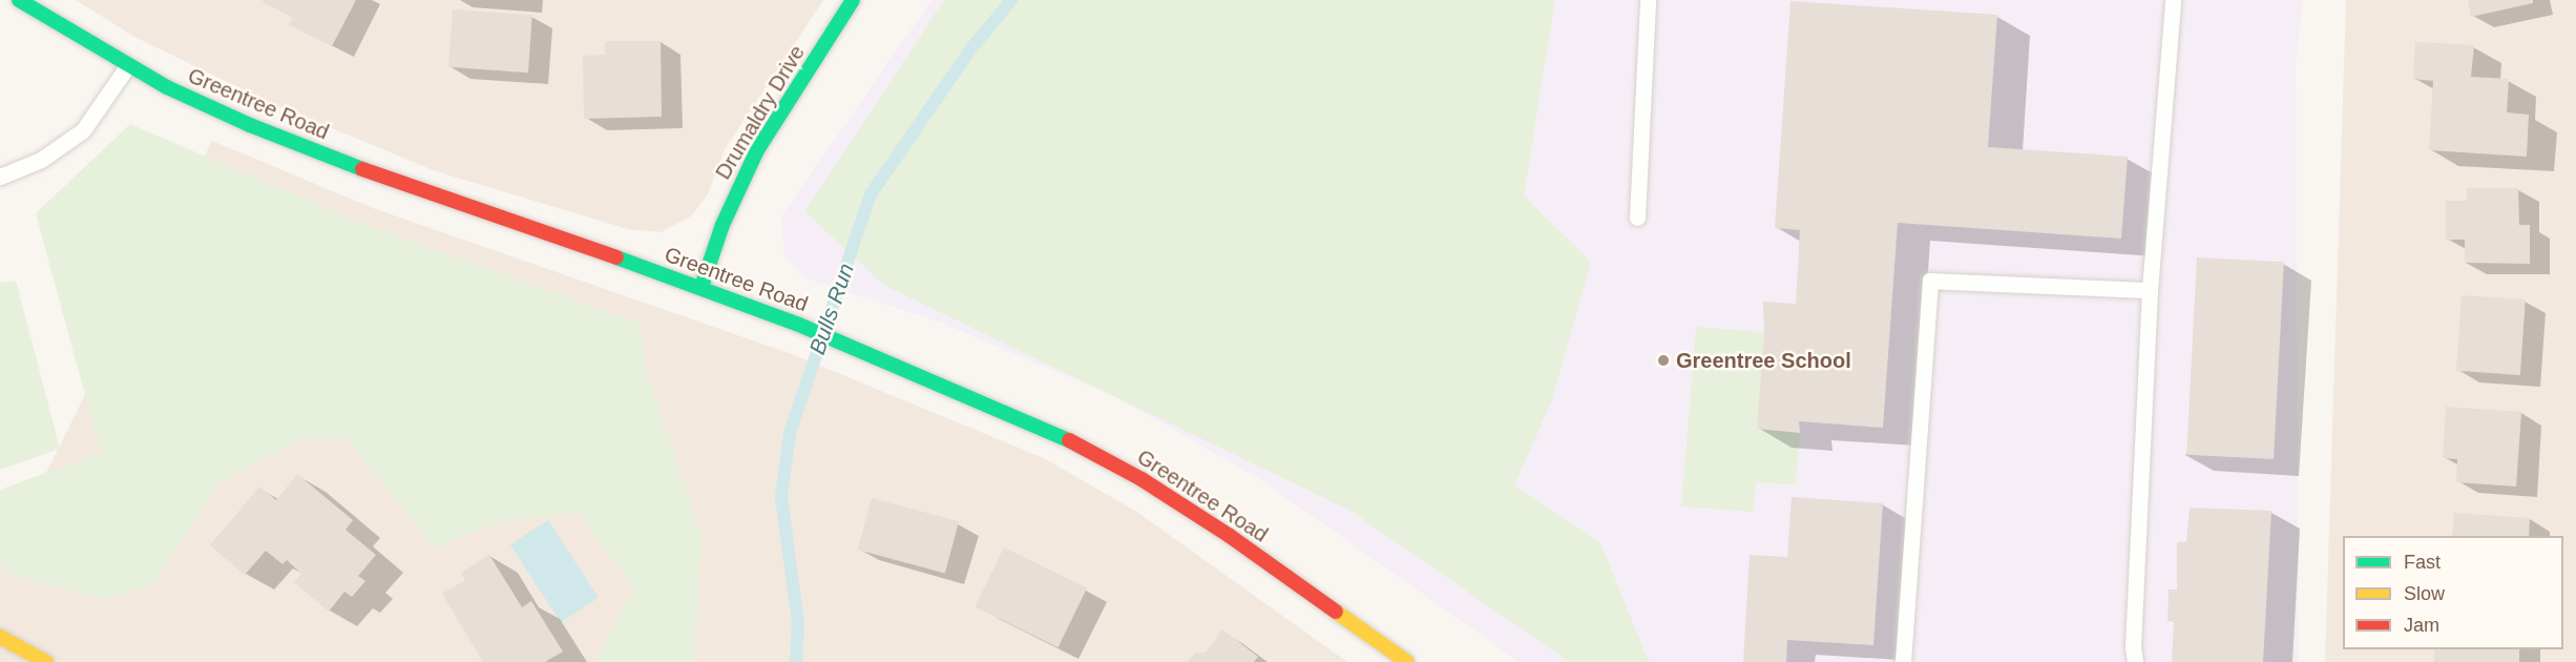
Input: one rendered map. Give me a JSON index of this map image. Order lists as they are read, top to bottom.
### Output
{
  "streets": {
    "street": ["Greentree Road", "Drumaldry Drive"]
  },
  "crossings": [
    ["Greentree Road", "Drumaldry Drive"]
  ],
  "water": ["Bulls Run"],
  "places": ["Greentree School"],
  "legend": ["Fast", "Slow", "Jam"]
}
